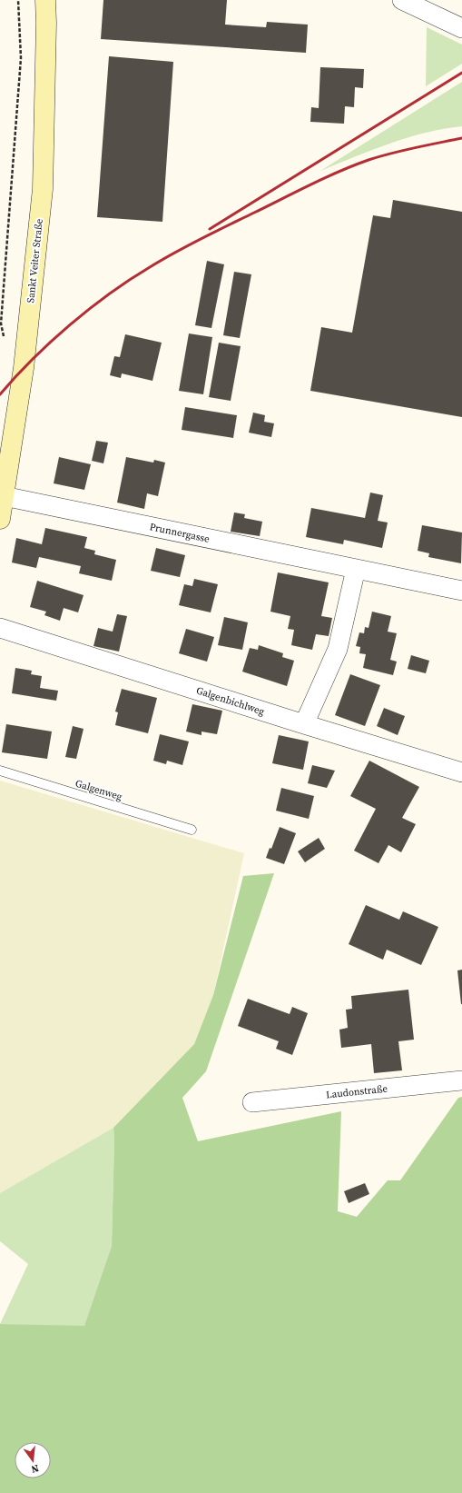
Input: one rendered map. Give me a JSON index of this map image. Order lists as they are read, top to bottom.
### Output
{
  "streets": {
    "main road": ["Sankt Veiter Straße"],
    "street": ["Prunnergasse", "Galgenbichlweg", "Laudonstraße"],
    "lane": ["Galgenweg"]
  },
  "crossings": [
    ["Sankt Veiter Straße", "Prunnergasse"]
  ],
  "north": "bottom"
}
